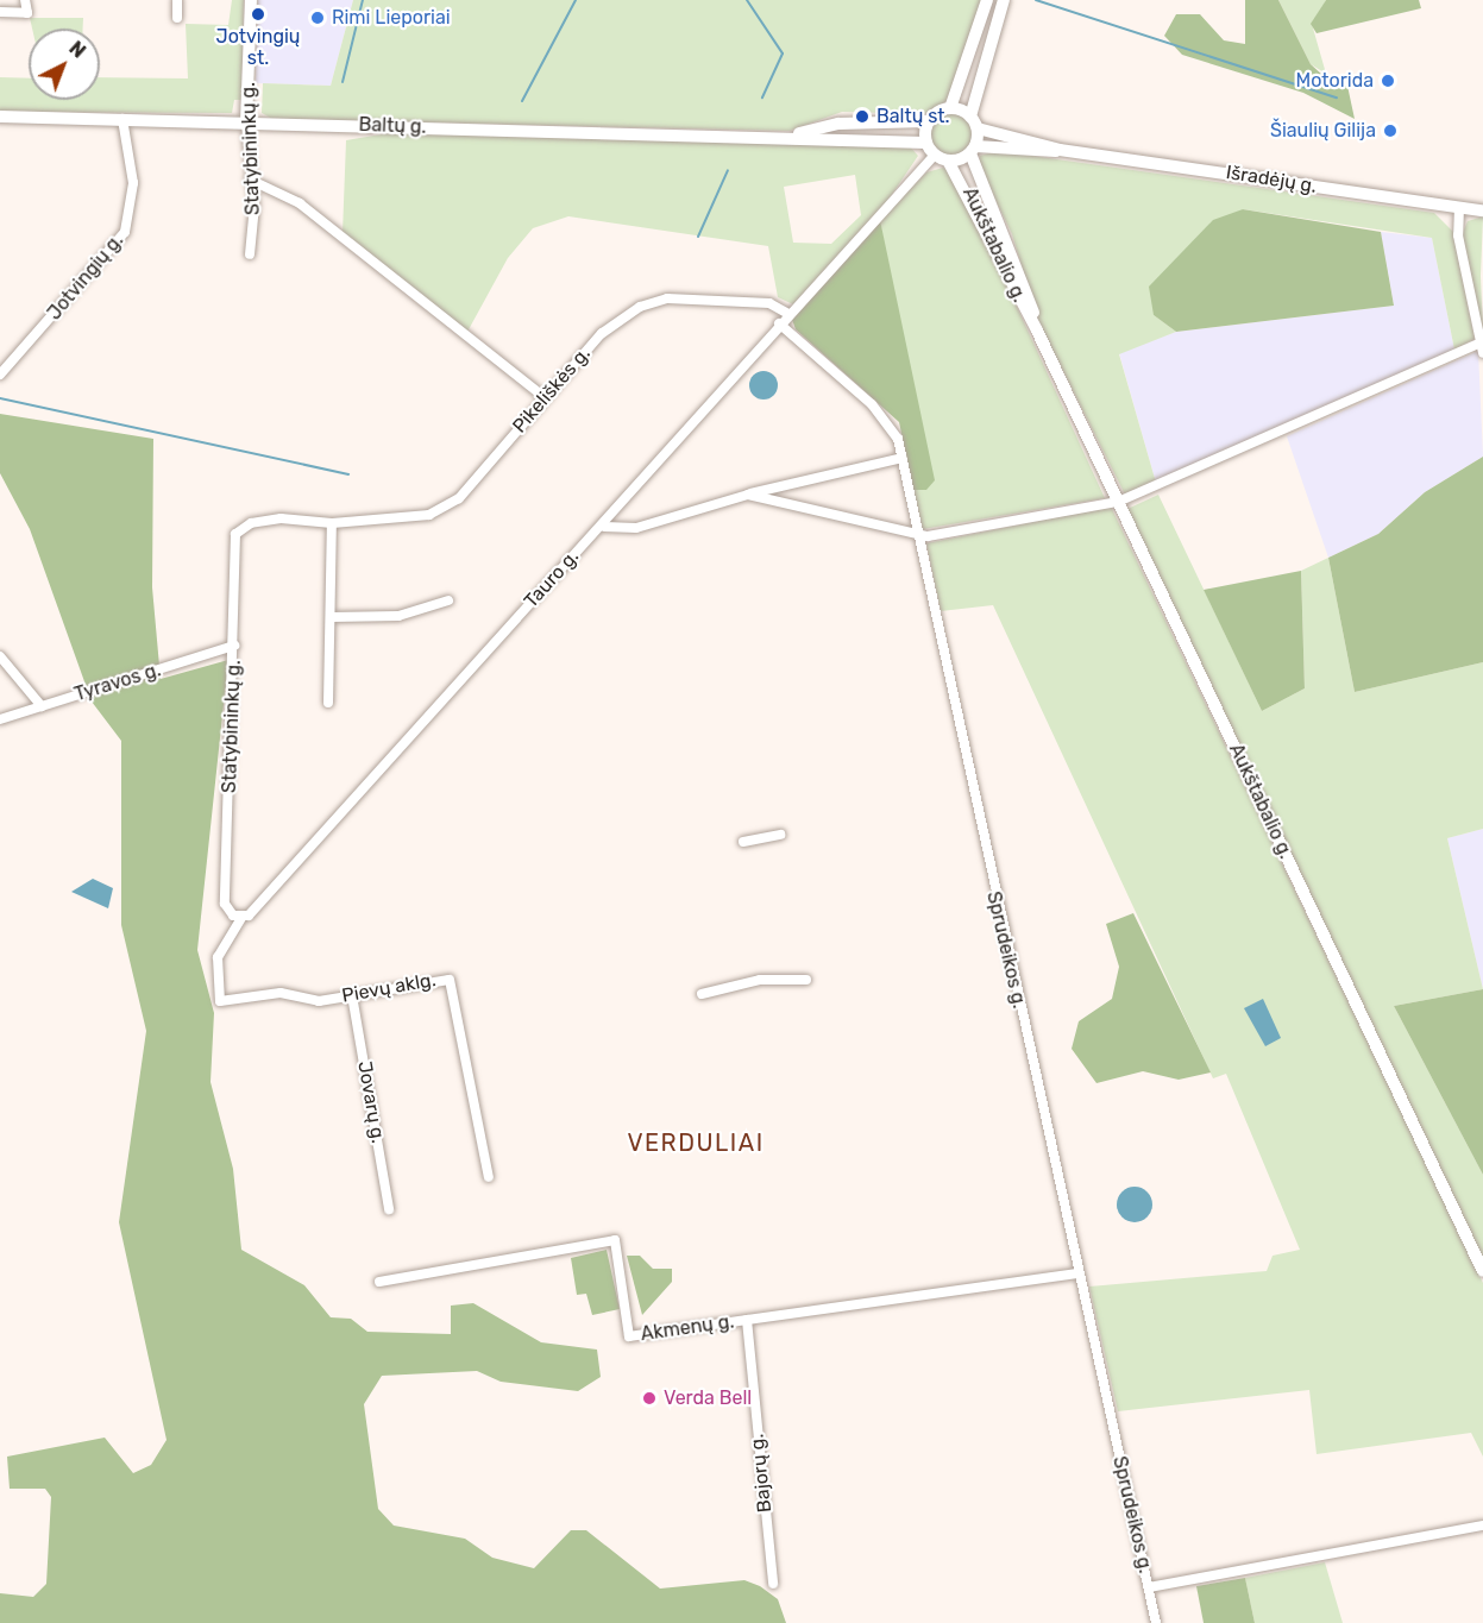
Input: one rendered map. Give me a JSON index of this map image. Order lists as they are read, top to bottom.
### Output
{
  "streets": {
    "main road": [
      "Baltų g.",
      "Statybininkų g.",
      "Išradėjų g.",
      "Aukštabalio g."
    ],
    "street": [
      "Jotvingių g.",
      "Pikeliškės g.",
      "Tauro g.",
      "Tyravos g.",
      "Sprudeikos g.",
      "Pievų aklg.",
      "Jovarų g.",
      "Akmenų g.",
      "Bajorų g."
    ]
  },
  "crossings": [
    ["Baltų g.", "Statybininkų g."],
    ["Baltų g.", "Išradėjų g."],
    ["Baltų g.", "Aukštabalio g."],
    ["Baltų g.", "Jotvingių g."],
    ["Baltų g.", "Tauro g."],
    ["Statybininkų g.", "Pikeliškės g."],
    ["Statybininkų g.", "Tauro g."],
    ["Statybininkų g.", "Tyravos g."],
    ["Statybininkų g.", "Pievų aklg."],
    ["Išradėjų g.", "Aukštabalio g."],
    ["Išradėjų g.", "Tauro g."],
    ["Aukštabalio g.", "Tauro g."],
    ["Pikeliškės g.", "Tauro g."],
    ["Tauro g.", "Sprudeikos g."],
    ["Tauro g.", "Pievų aklg."],
    ["Sprudeikos g.", "Akmenų g."],
    ["Pievų aklg.", "Jovarų g."],
    ["Akmenų g.", "Bajorų g."]
  ],
  "districts": ["VERDULIAI"],
  "places": [
    "Jotvingių st.",
    "Rimi Lieporiai",
    "Motorida",
    "Baltų st.",
    "Šiaulių Gilija",
    "Verda Bell"
  ],
  "north": "top right"
}
